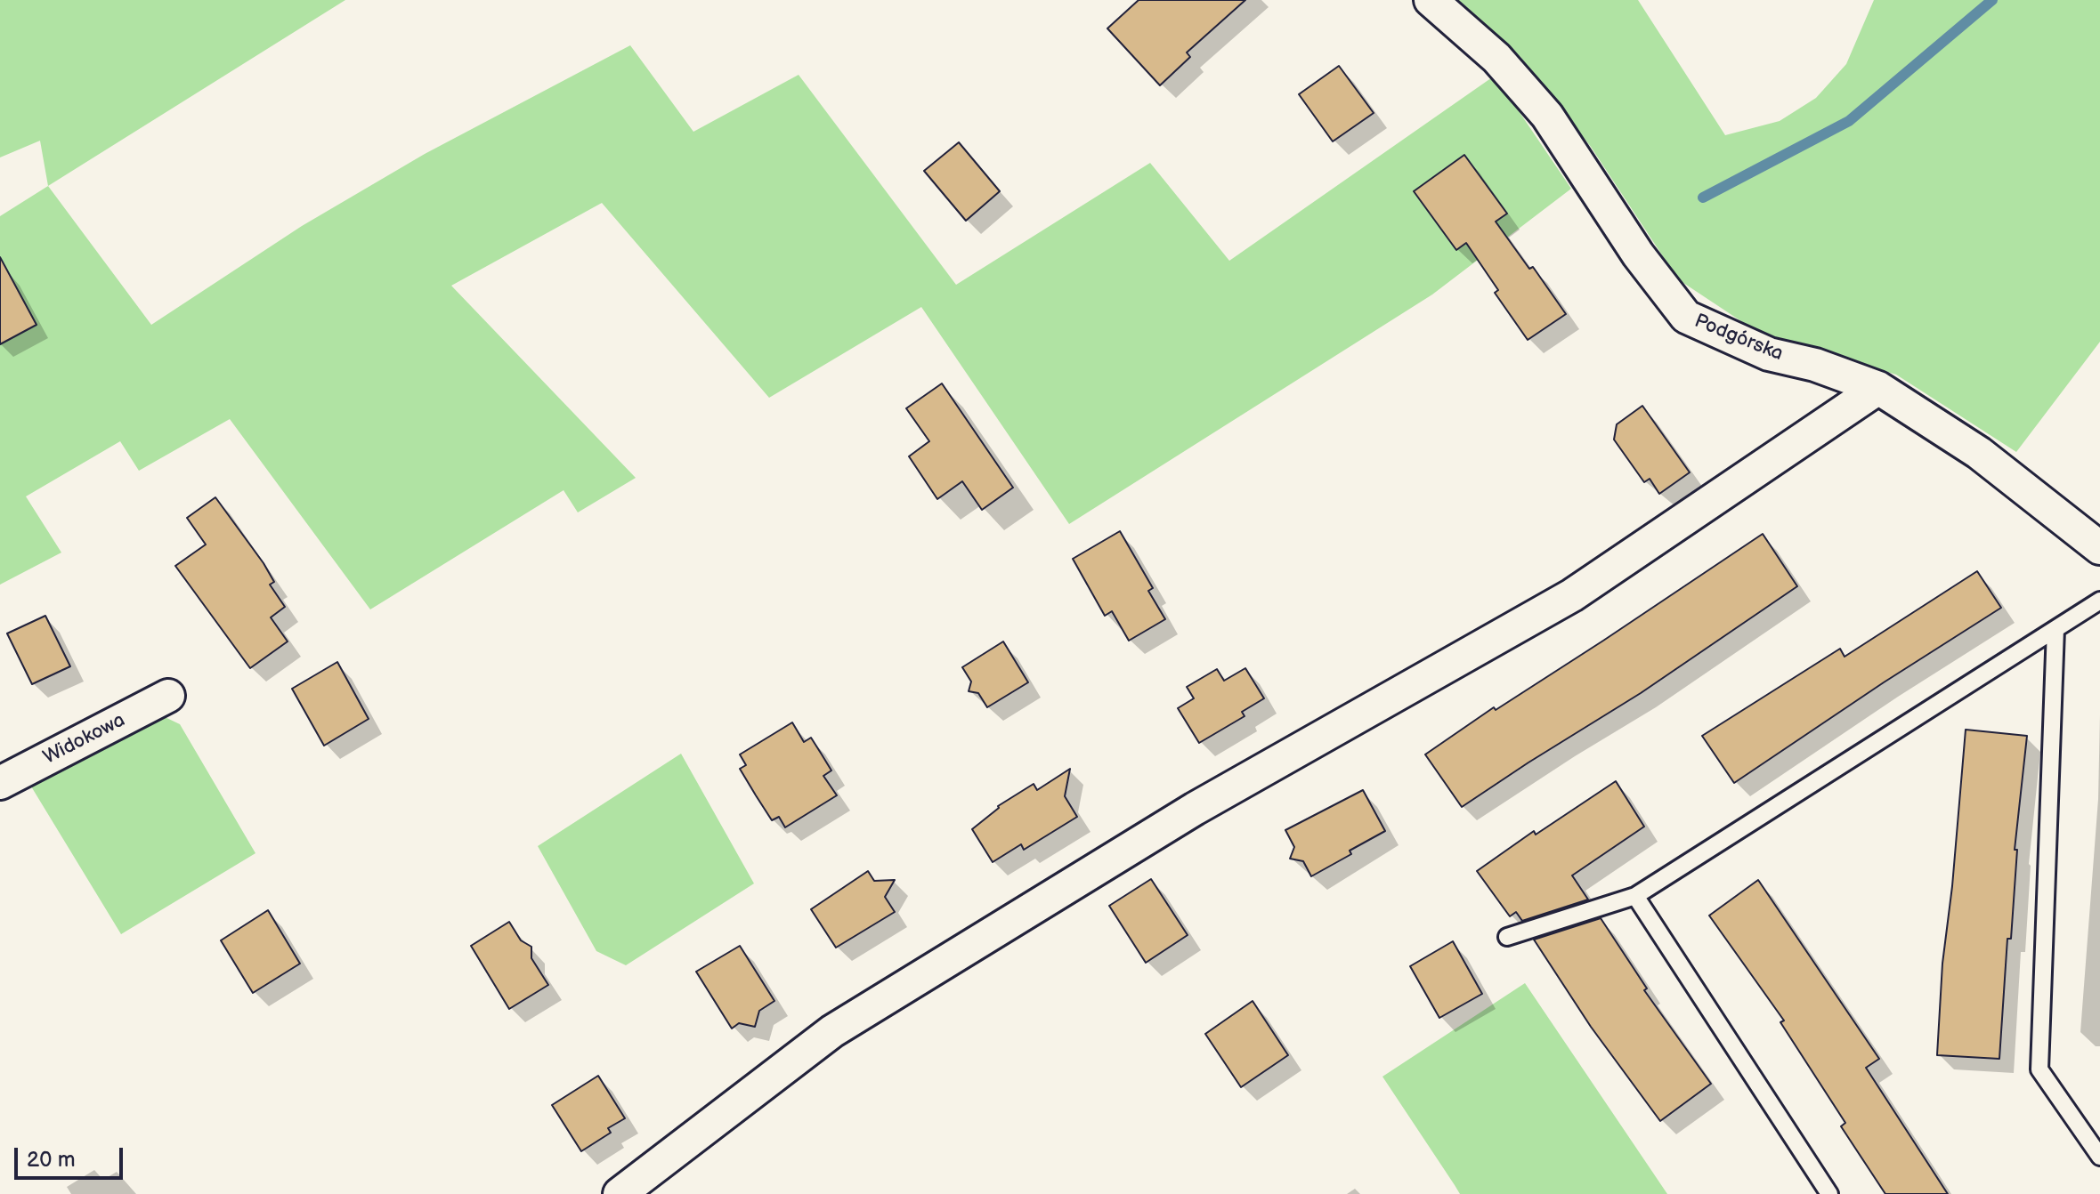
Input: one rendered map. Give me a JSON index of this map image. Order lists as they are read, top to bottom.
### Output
{
  "streets": {
    "street": ["Podgórska", "Widokowa"]
  },
  "scale_bar": "20 m"
}
